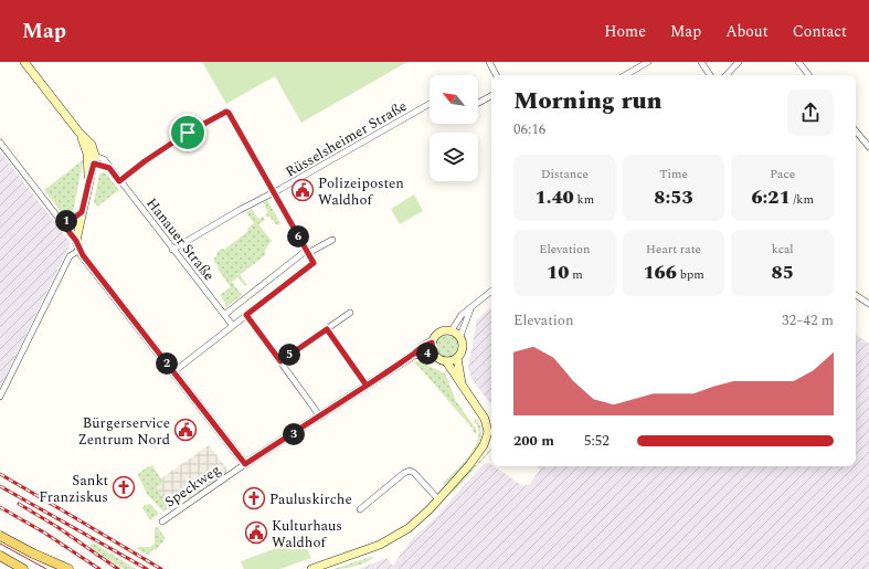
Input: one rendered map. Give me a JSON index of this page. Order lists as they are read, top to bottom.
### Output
{
  "streets": {
    "street": ["Rüsselsheimer Straße", "Hanauer Straße", "Speckweg"]
  },
  "crossings": [
    ["Rüsselsheimer Straße", "Hanauer Straße"]
  ],
  "places": {
    "public building": ["Polizeiposten Waldhof", "Bürgerservice Zentrum Nord", "Kulturhaus Waldhof"],
    "church": ["Sankt Franziskus", "Pauluskirche"]
  },
  "north": "top left",
  "page": {
    "header": "Map",
    "nav": [
      "Home",
      "Map",
      "About",
      "Contact"
    ],
    "heading": ["Morning run", "06:16"],
    "stats": [
      ["Distance", "1.40 km"],
      ["Time", "8:53"],
      ["Pace", "6:21 /km"],
      ["Elevation", "10 m"],
      ["Heart rate", "166 bpm"],
      ["kcal", "85"]
    ],
    "pins": [
      "1",
      "6",
      "4",
      "5",
      "2",
      "3"
    ],
    "chart": ["Elevation", "32–42 m"],
    "list": [
      {
        "name": "200 m",
        "note": "5:52"
      }
    ]
  }
}
